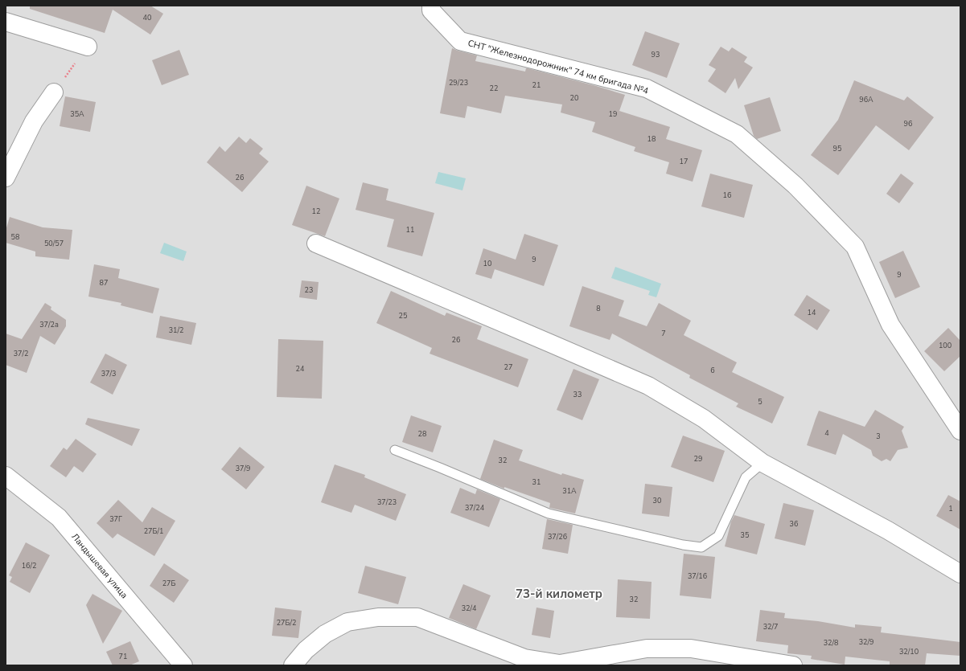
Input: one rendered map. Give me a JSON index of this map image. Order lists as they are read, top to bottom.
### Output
{
  "streets": {
    "street": ["СНТ \"Железнодорожник\" 74 км бригада №4", "Ландышевая улица"]
  },
  "districts": ["73-й километр"],
  "house_numbers": [
    "40",
    "93",
    "29/23",
    "21",
    "22",
    "20",
    "96А",
    "35А",
    "19",
    "96",
    "18",
    "95",
    "17",
    "26",
    "16",
    "12",
    "11",
    "58",
    "50/57",
    "9",
    "10",
    "9",
    "87",
    "23",
    "8",
    "14",
    "25",
    "37/2а",
    "31/2",
    "7",
    "26",
    "100",
    "37/2",
    "27",
    "24",
    "6",
    "37/3",
    "33",
    "5",
    "4",
    "28",
    "3",
    "29",
    "32",
    "37/9",
    "31",
    "31А",
    "30",
    "37/23",
    "37/24",
    "1",
    "37Г",
    "36",
    "27Б/1",
    "35",
    "37/26",
    "16/2",
    "37/16",
    "27Б",
    "32",
    "32/4",
    "27Б/2",
    "32/7",
    "32/9",
    "32/8",
    "32/10",
    "71"
  ]
}
